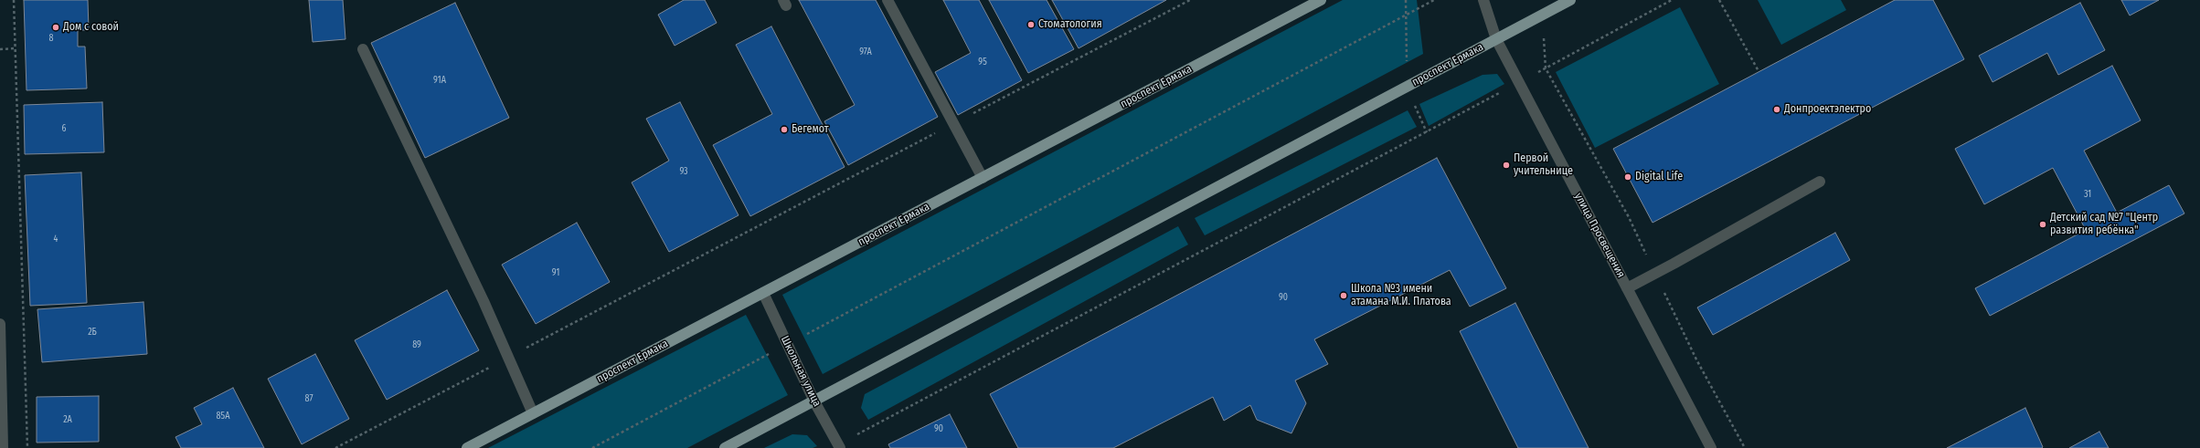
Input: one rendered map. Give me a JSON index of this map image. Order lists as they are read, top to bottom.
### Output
{
  "streets": {
    "main road": ["проспект Ермака"],
    "street": ["улица Просвещения", "Школьная улица"]
  },
  "crossings": [
    ["проспект Ермака", "улица Просвещения"],
    ["проспект Ермака", "Школьная улица"]
  ],
  "places": [
    "Стоматология",
    "Дом с совой",
    "Донпроектэлектро",
    "Бегемот",
    "Первой учительнице",
    "Digital Life",
    "Детский сад №7 \"Центр развития ребёнка\"",
    "Школа №3 имени атамана М.И. Платова"
  ],
  "house_numbers": [
    "8",
    "97А",
    "95",
    "91А",
    "6",
    "93",
    "31",
    "4",
    "91",
    "90",
    "2Б",
    "89",
    "87",
    "85А",
    "2А",
    "90"
  ]
}
